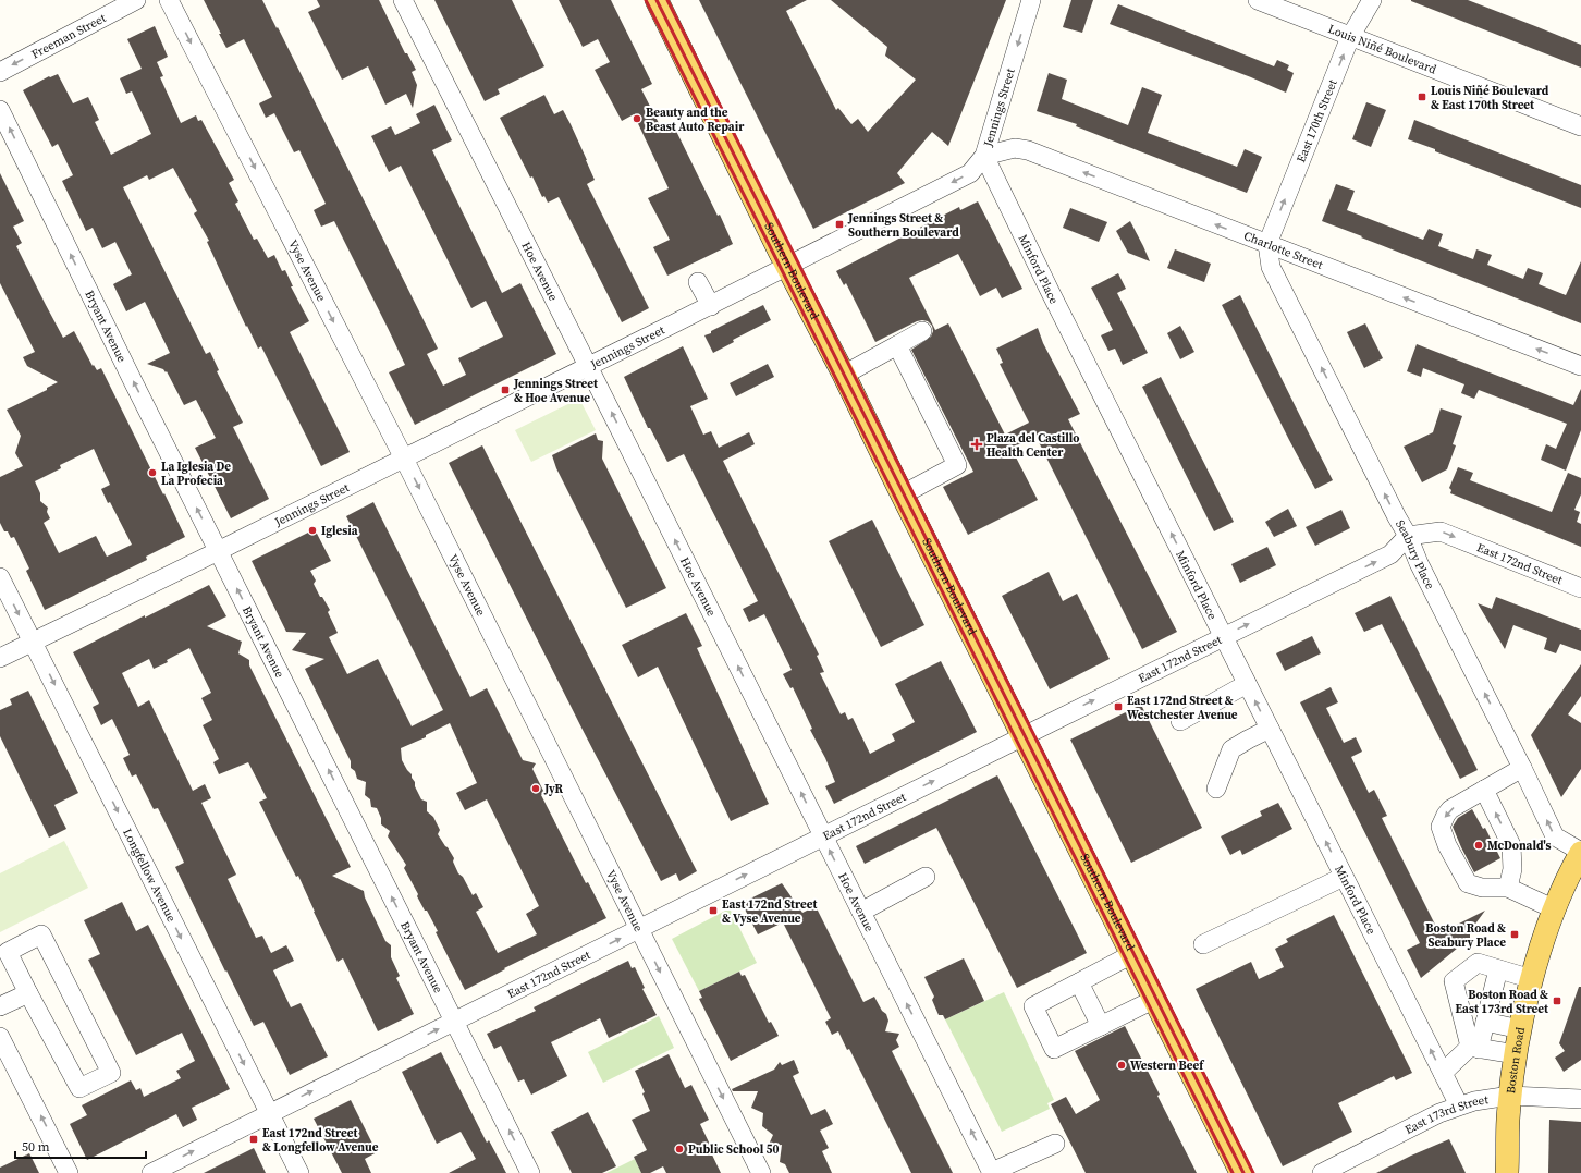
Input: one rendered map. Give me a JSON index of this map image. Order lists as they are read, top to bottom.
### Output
{
  "streets": {
    "main road": ["Southern Boulevard", "Boston Road"],
    "street": [
      "Freeman Street",
      "Louis Niñé Boulevard",
      "Jennings Street",
      "East 170th Street",
      "Charlotte Street",
      "Minford Place",
      "Vyse Avenue",
      "Hoe Avenue",
      "Bryant Avenue",
      "Seabury Place",
      "East 172nd Street",
      "Longfellow Avenue",
      "East 173rd Street"
    ]
  },
  "crossings": [
    ["Louis Niñé Boulevard", "East 170th Street"],
    ["Jennings Street", "Charlotte Street"],
    ["Jennings Street", "Minford Place"],
    ["Jennings Street", "Vyse Avenue"],
    ["Jennings Street", "Hoe Avenue"],
    ["Jennings Street", "Southern Boulevard"],
    ["Jennings Street", "Bryant Avenue"],
    ["Jennings Street", "Longfellow Avenue"],
    ["East 170th Street", "Charlotte Street"],
    ["East 170th Street", "Seabury Place"],
    ["Charlotte Street", "Minford Place"],
    ["Charlotte Street", "Seabury Place"],
    ["Minford Place", "East 172nd Street"],
    ["Minford Place", "East 173rd Street"],
    ["Vyse Avenue", "East 172nd Street"],
    ["Hoe Avenue", "East 172nd Street"],
    ["Southern Boulevard", "East 172nd Street"],
    ["Bryant Avenue", "East 172nd Street"],
    ["Seabury Place", "East 172nd Street"],
    ["Seabury Place", "Boston Road"],
    ["East 172nd Street", "Longfellow Avenue"],
    ["Boston Road", "East 173rd Street"]
  ],
  "one_way": [
    "Freeman Street",
    "East 170th Street",
    "Charlotte Street",
    "Minford Place",
    "Vyse Avenue",
    "Hoe Avenue",
    "Bryant Avenue",
    "Seabury Place",
    "East 172nd Street",
    "Longfellow Avenue"
  ],
  "places": {
    "transit": [
      "Louis Niñé Boulevard & East 170th Street",
      "Jennings Street & Southern Boulevard",
      "Jennings Street & Hoe Avenue",
      "East 172nd Street & Westchester Avenue",
      "East 172nd Street & Vyse Avenue",
      "Boston Road & Seabury Place",
      "Boston Road & East 173rd Street",
      "East 172nd Street & Longfellow Avenue"
    ],
    "other": [
      "Beauty and the Beast Auto Repair",
      "La Iglesia De La Profecia",
      "Iglesia",
      "JyR",
      "McDonald's",
      "Western Beef",
      "Public School 50"
    ],
    "health": ["Plaza del Castillo Health Center"]
  },
  "scale_bar": "50 m"
}
